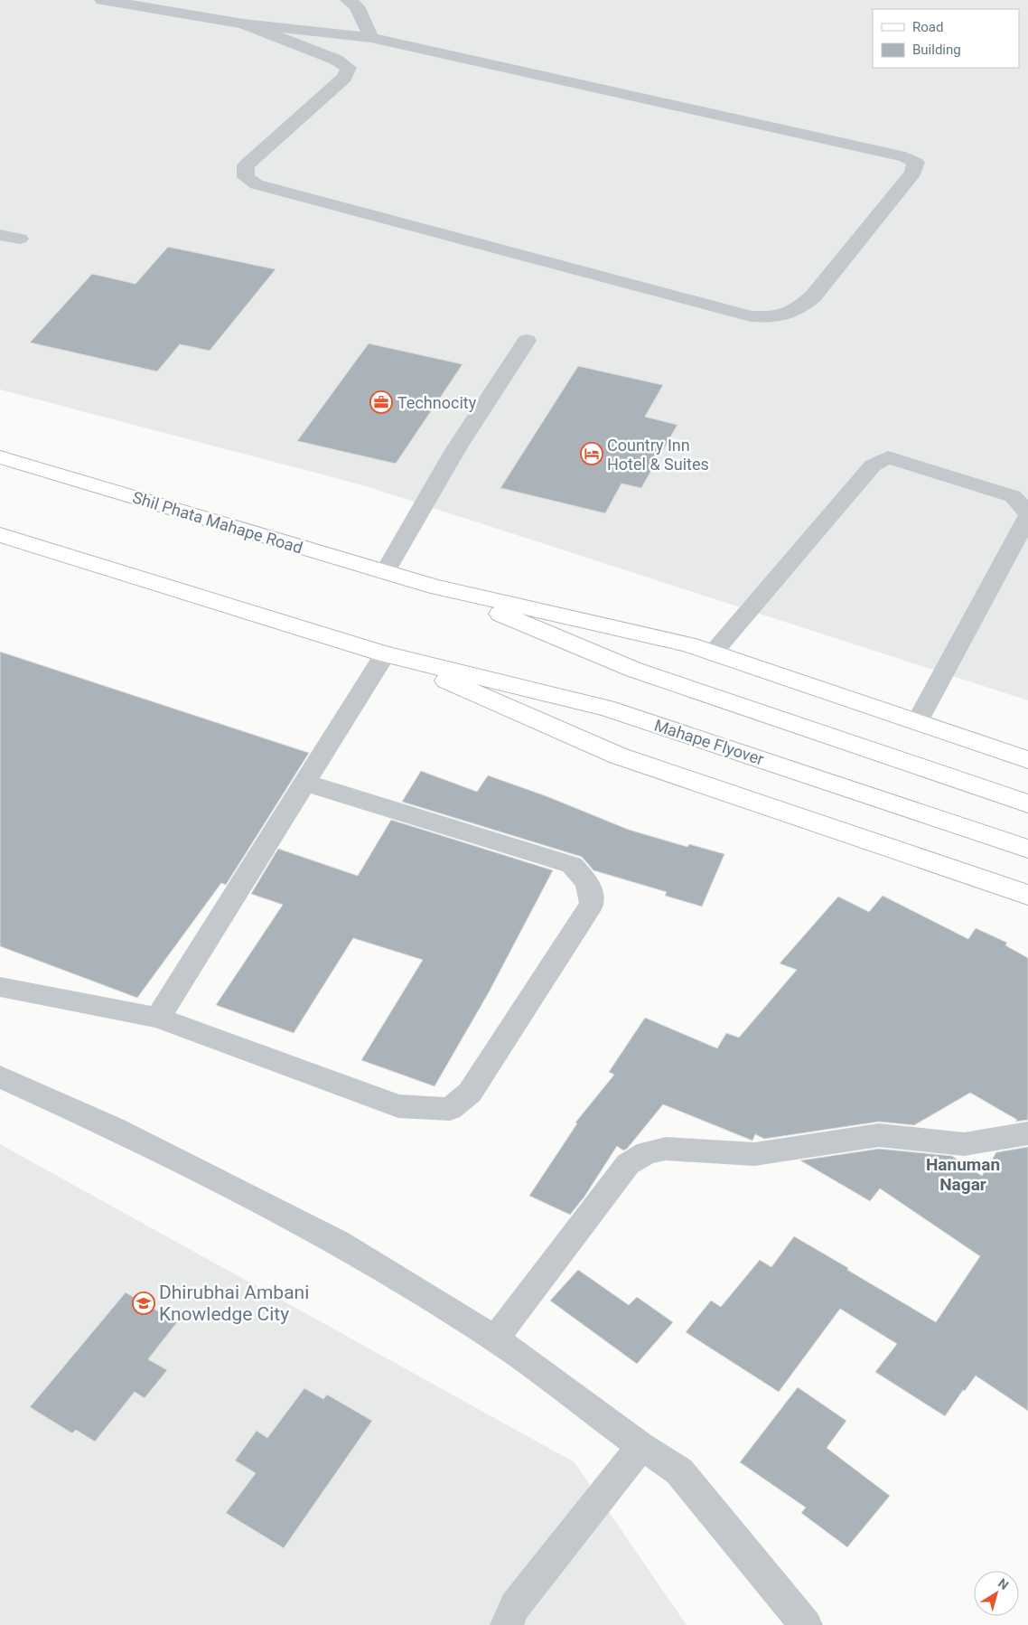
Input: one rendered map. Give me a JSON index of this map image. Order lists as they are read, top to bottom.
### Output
{
  "streets": {
    "main road": ["Shil Phata Mahape Road", "Mahape Flyover"]
  },
  "districts": ["Hanuman Nagar"],
  "places": {
    "office": ["Technocity"],
    "hotel": ["Country Inn Hotel & Suites"],
    "school or university": ["Dhirubhai Ambani Knowledge City"]
  },
  "legend": ["Road", "Building"],
  "north": "top right"
}
